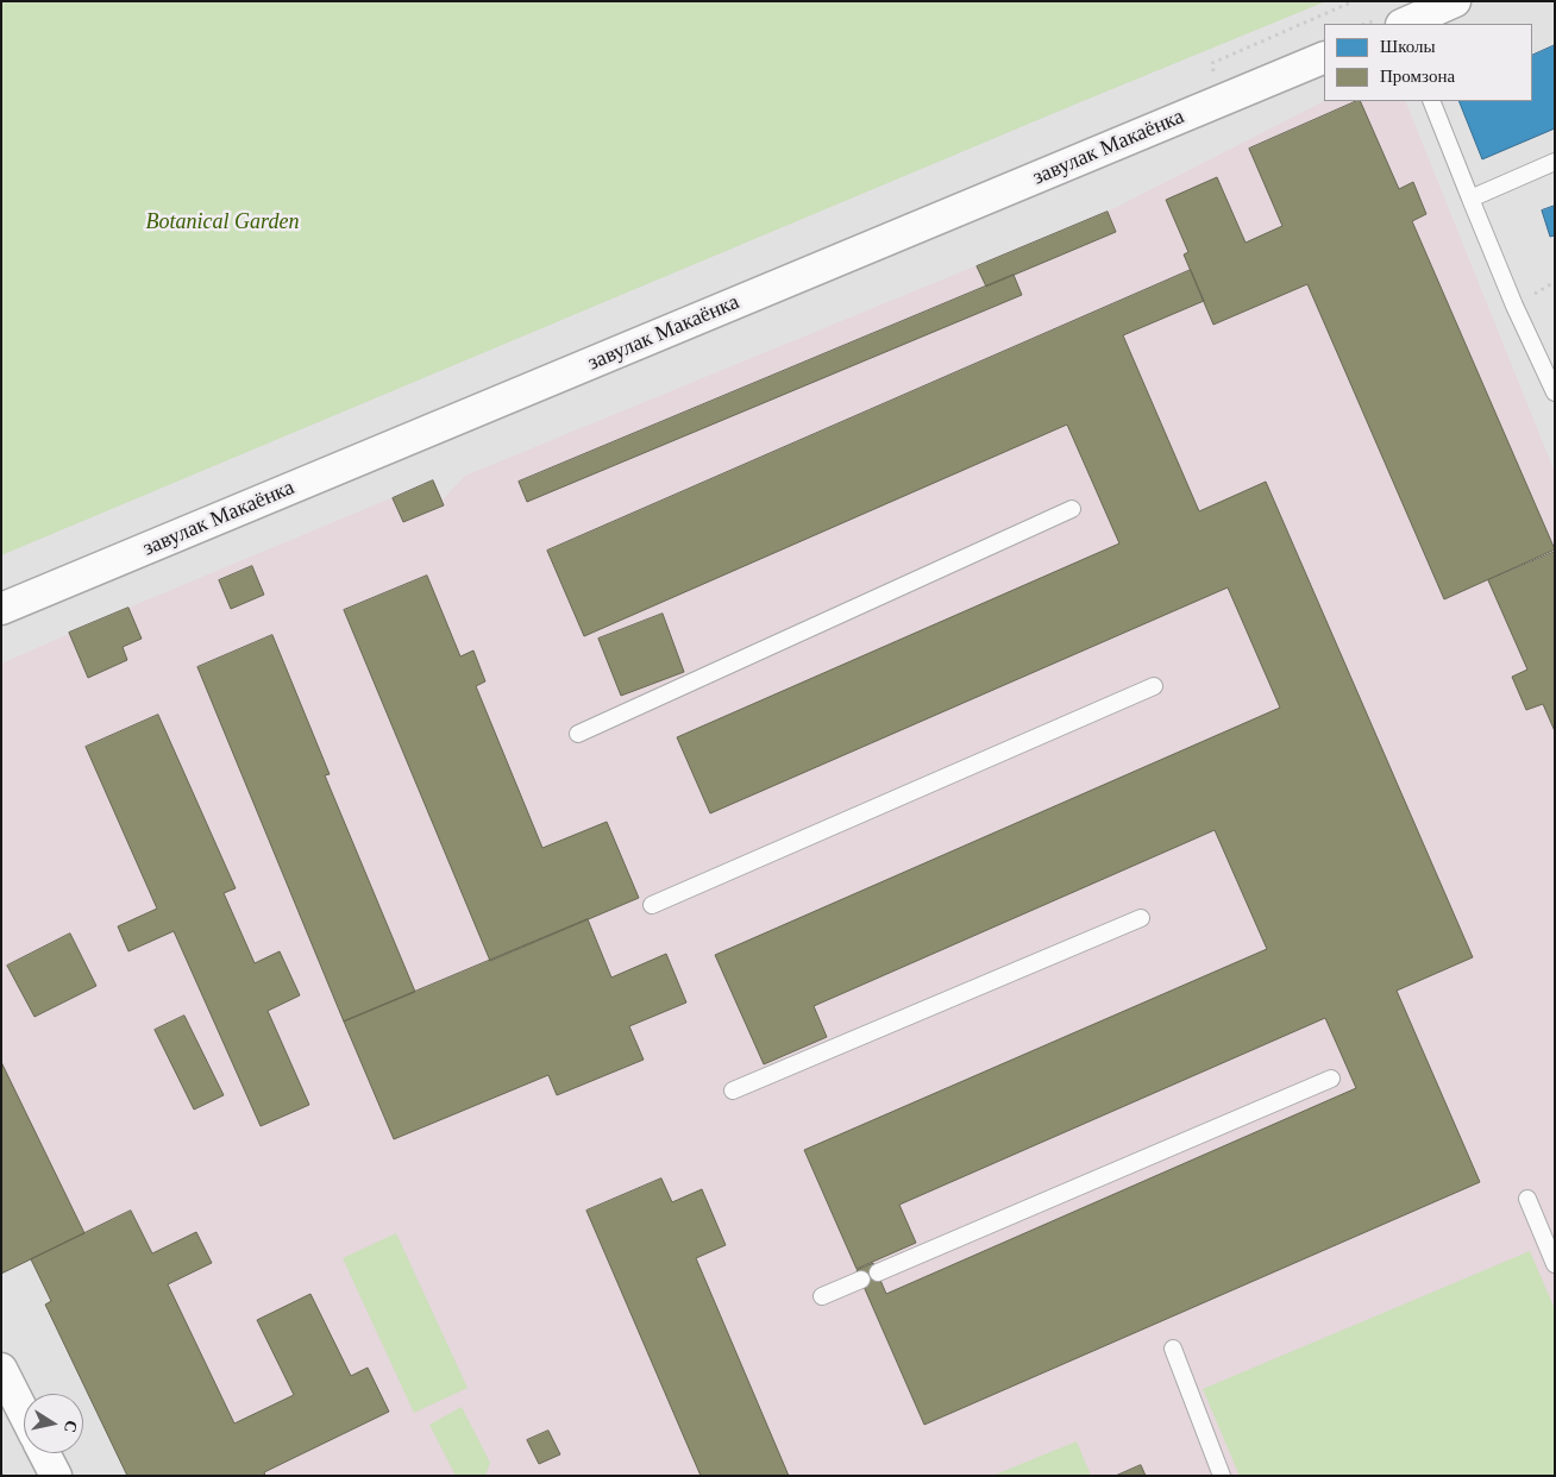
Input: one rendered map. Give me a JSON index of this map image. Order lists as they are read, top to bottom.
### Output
{
  "streets": {
    "street": ["завулак Макаёнка"]
  },
  "parks": ["Botanical Garden"],
  "legend": ["Школы", "Промзона"],
  "north": "right"
}
